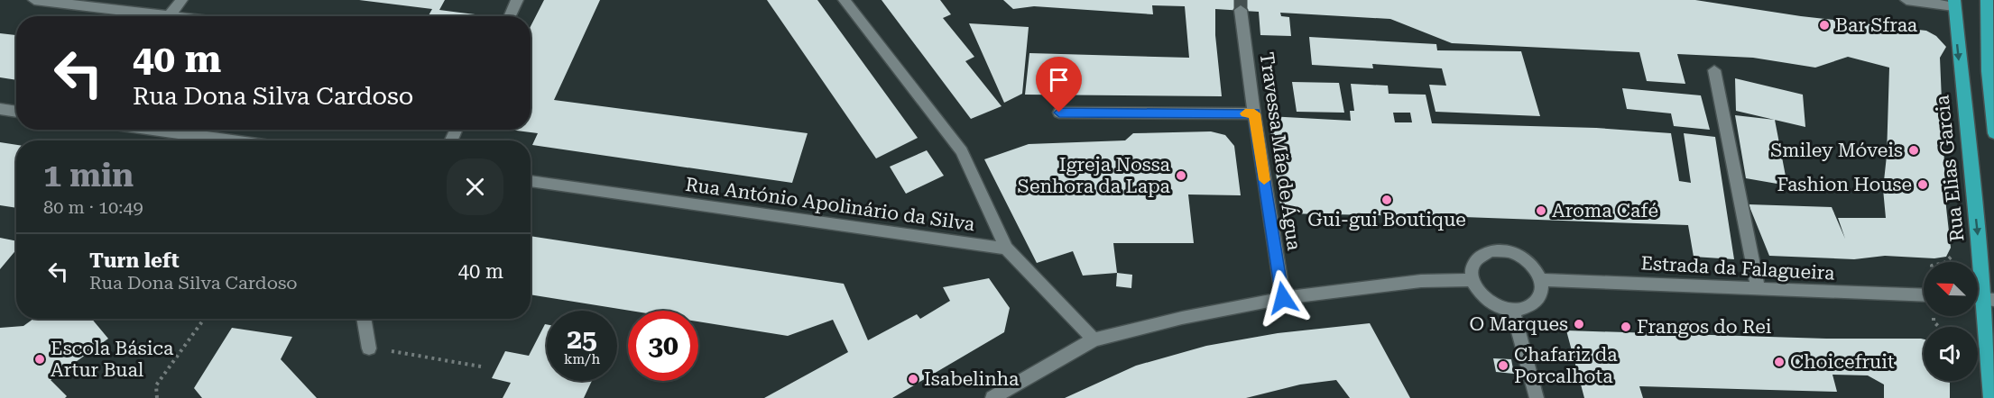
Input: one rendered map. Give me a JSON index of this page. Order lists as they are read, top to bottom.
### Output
{
  "streets": {
    "main road": ["Rua Elias Garcia"],
    "street": ["Travessa Mãe de Água", "Rua António Apolinário da Silva", "Estrada da Falagueira"]
  },
  "places": [
    "Bar Sfraa",
    "Smiley Móveis",
    "Igreja Nossa Senhora da Lapa",
    "Fashion House",
    "Gui-gui Boutique",
    "Aroma Café",
    "O Marques",
    "Frangos do Rei",
    "Escola Básica Artur Bual",
    "Choicefruit",
    "Chafariz da Porcalhota",
    "Isabelinha"
  ],
  "north": "top left",
  "page": {
    "turn": ["40 m", "Rua Dona Silva Cardoso"],
    "heading": ["1 min", "80 m · 10:49"],
    "list": [
      {
        "name": "Turn left",
        "note": "Rua Dona Silva Cardoso",
        "value": "40 m"
      }
    ],
    "speed": "25 km/h",
    "limit": "30"
  }
}
